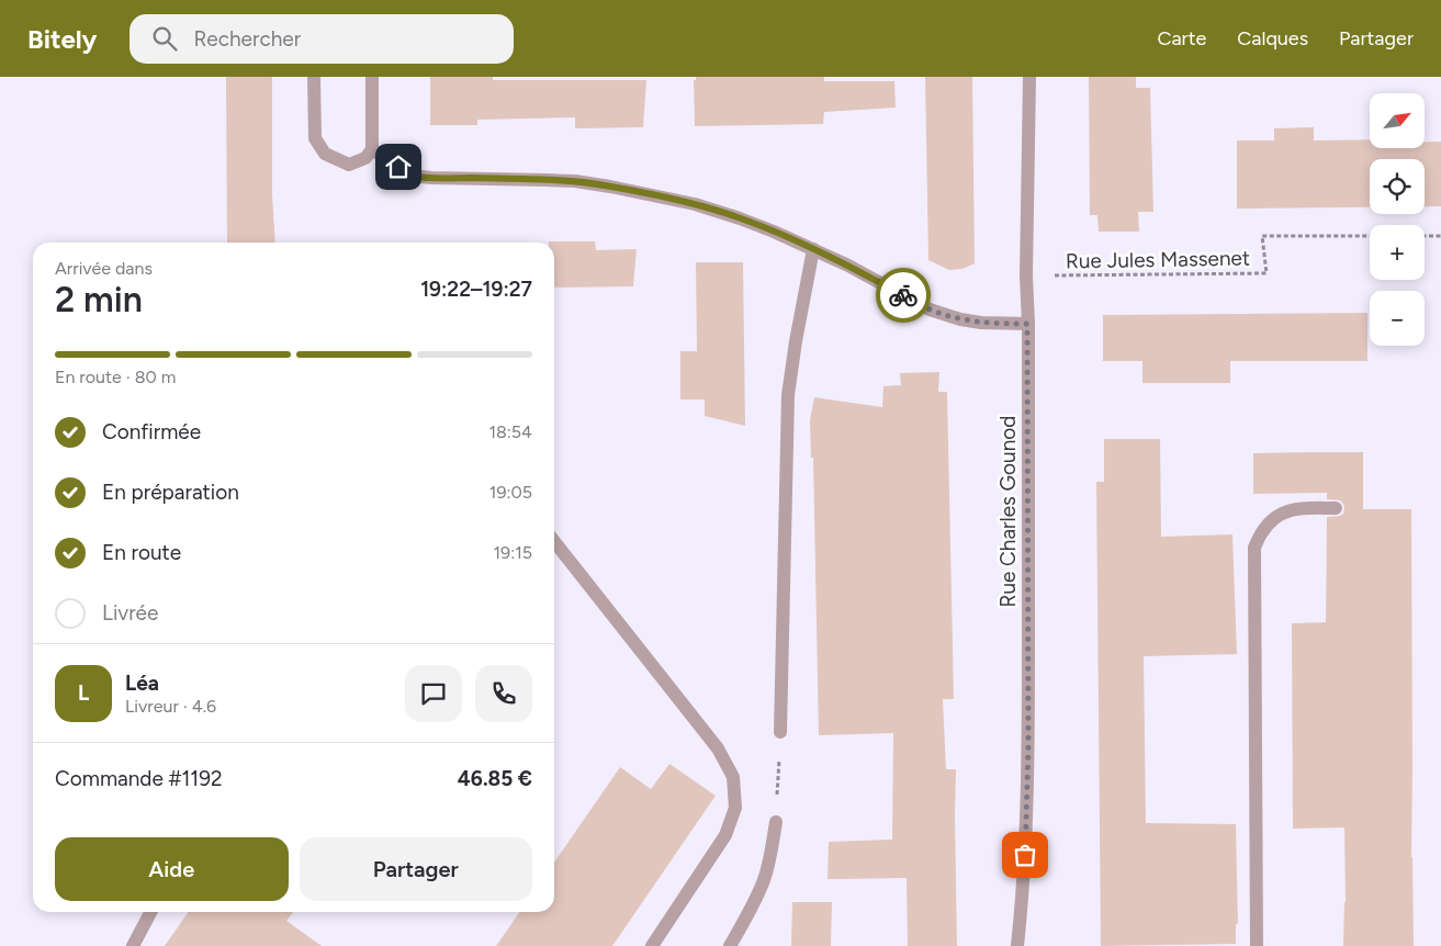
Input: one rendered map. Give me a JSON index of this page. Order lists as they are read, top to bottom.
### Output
{
  "streets": {
    "street": ["Rue Charles Gounod"],
    "path": ["Rue Jules Massenet"]
  },
  "crossings": [
    ["Rue Jules Massenet", "Rue Charles Gounod"]
  ],
  "north": "top right",
  "page": {
    "header": "Bitely",
    "search": "Rechercher",
    "nav": ["Carte", "Calques", "Partager"],
    "map_buttons": ["+", "−"],
    "heading": ["2 min", "Arrivée dans", "19:22–19:27"],
    "panel": [
      "Léa",
      "Livreur · 4.6",
      "Commande #1192",
      "46.85 €"
    ],
    "bar": "En route · 80 m",
    "list": [
      ["Confirmée", "18:54"],
      ["En préparation", "19:05"],
      ["En route", "19:15"],
      "Livrée"
    ],
    "round": "L",
    "buttons": ["Aide", "Partager"]
  }
}
